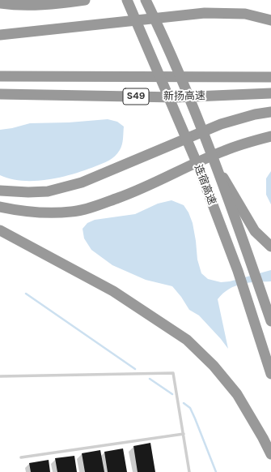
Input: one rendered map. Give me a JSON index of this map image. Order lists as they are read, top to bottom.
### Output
{
  "streets": {
    "highway": ["S49", "新扬高速", "连宿高速"]
  }
}
